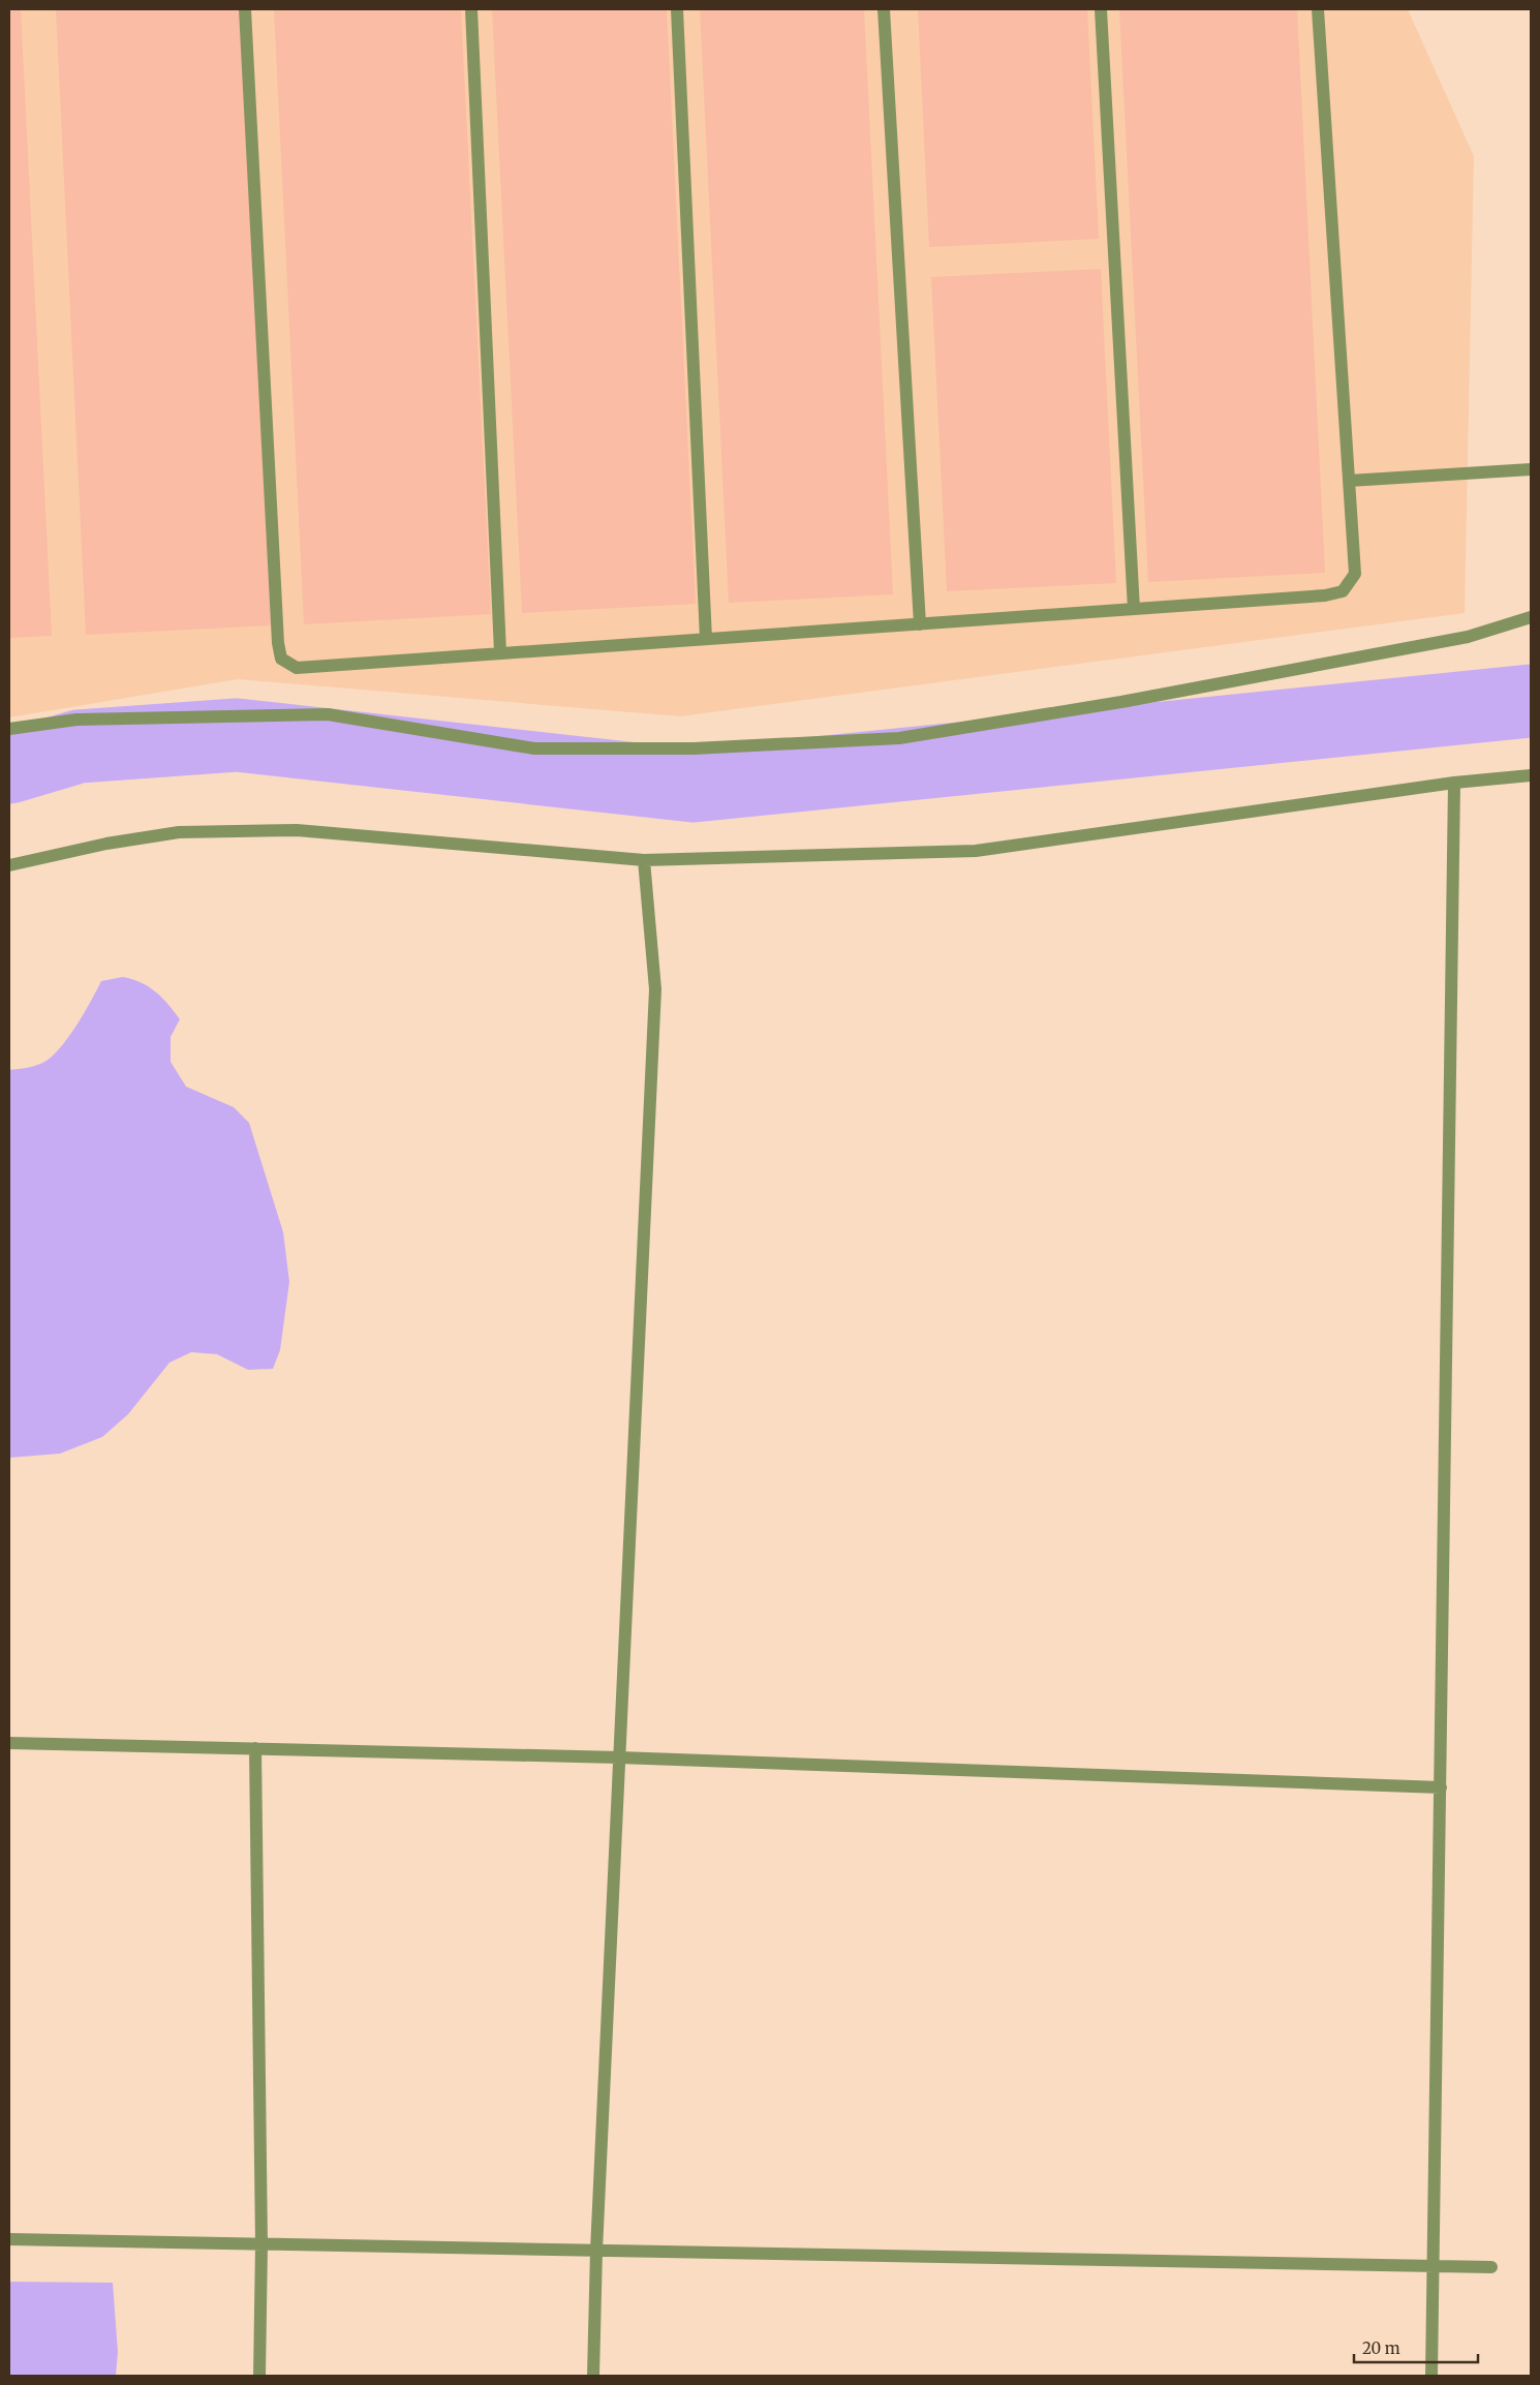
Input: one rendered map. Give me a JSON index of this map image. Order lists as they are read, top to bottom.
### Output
{
  "scale_bar": "20 m"
}
